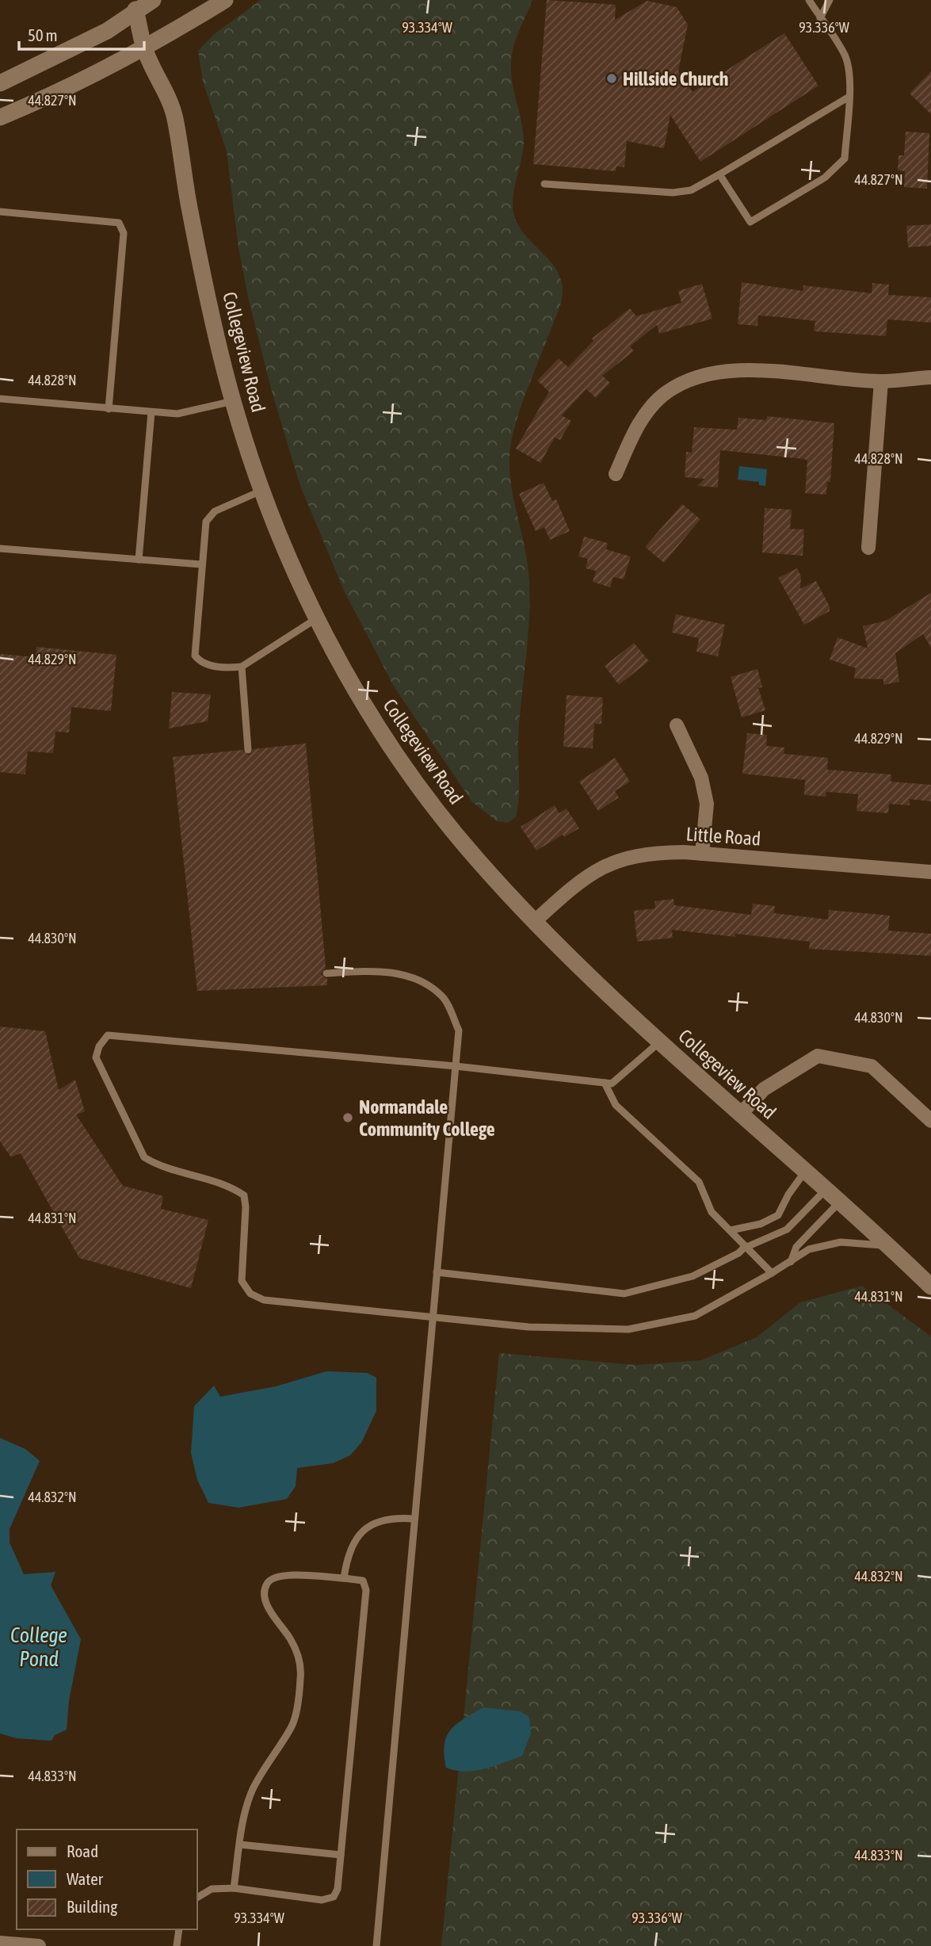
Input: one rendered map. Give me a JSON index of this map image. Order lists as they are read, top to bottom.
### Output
{
  "streets": {
    "street": ["Collegeview Road", "Little Road"]
  },
  "crossings": [
    ["Collegeview Road", "Little Road"]
  ],
  "water": ["College Pond"],
  "places": ["Hillside Church", "Normandale Community College"],
  "legend": ["Road", "Water", "Building"],
  "scale_bar": "50 m",
  "coordinates": [
    "93.334°W",
    "93.336°W",
    "44.827°N",
    "44.828°N",
    "44.829°N",
    "44.830°N",
    "44.831°N",
    "44.832°N",
    "44.833°N"
  ]
}
